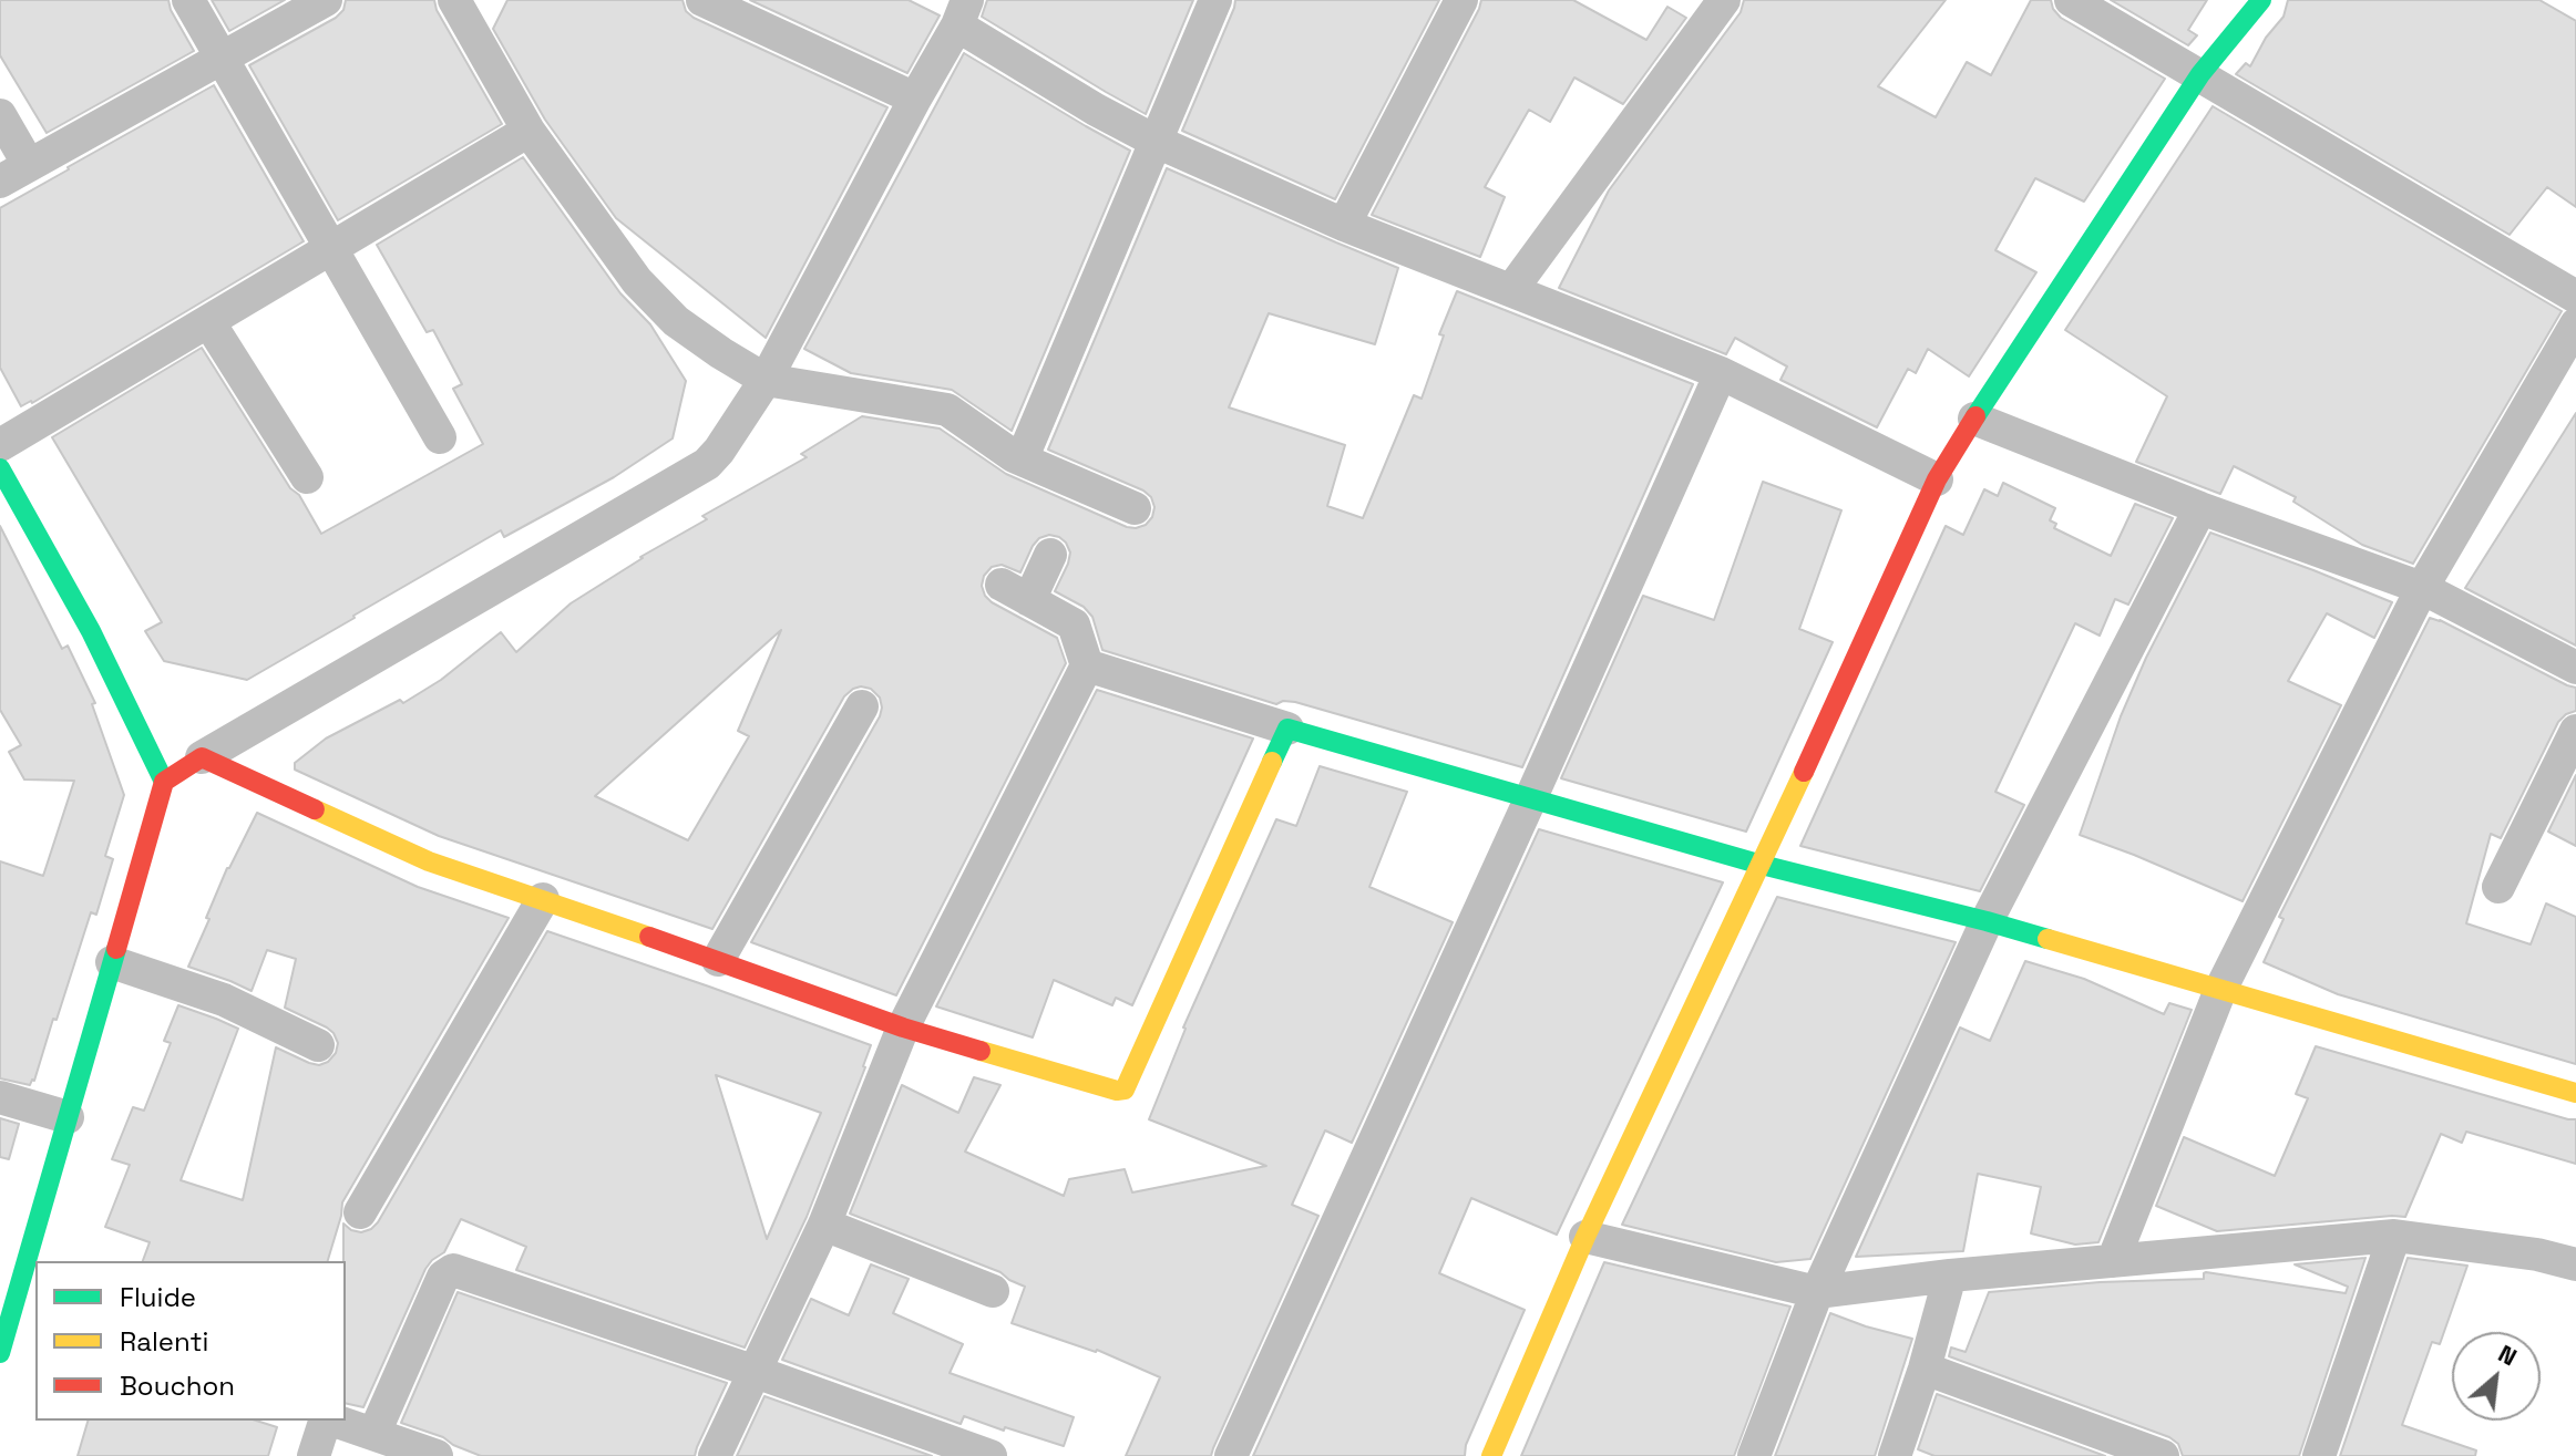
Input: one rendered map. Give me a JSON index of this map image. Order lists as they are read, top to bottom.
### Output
{
  "legend": ["Fluide", "Ralenti", "Bouchon"],
  "north": "top right"
}
